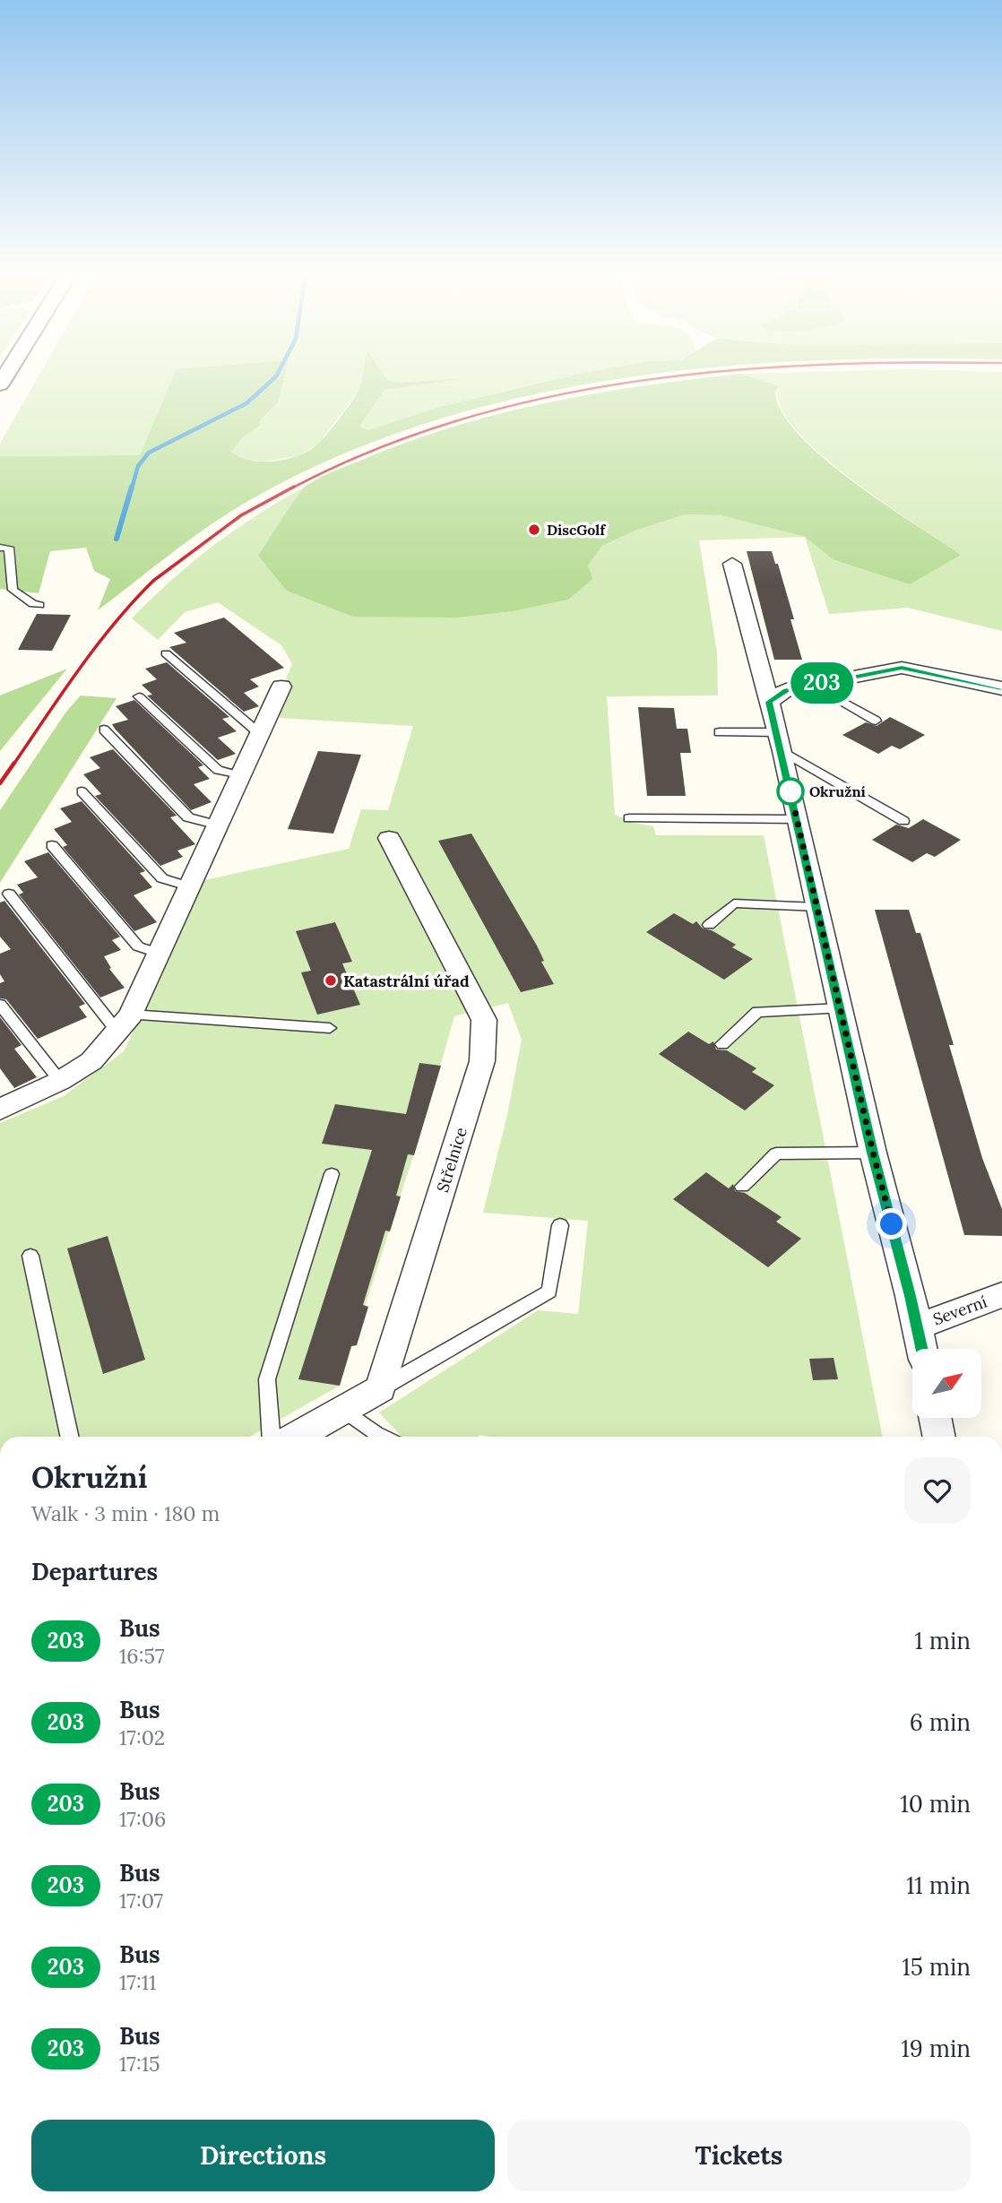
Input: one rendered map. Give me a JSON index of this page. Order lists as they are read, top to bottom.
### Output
{
  "streets": {
    "street": ["Střelnice", "Severní"]
  },
  "places": ["DiscGolf", "Okružní", "Katastrální úřad"],
  "lines": ["bus line 203"],
  "north": "top right",
  "page": {
    "on_map": "203",
    "heading": [
      ["Okružní", "Walk · 3 min · 180 m"],
      "Departures"
    ],
    "list": [
      {
        "mark": "203",
        "name": "Bus",
        "note": "16:57",
        "value": "1 min"
      },
      {
        "mark": "203",
        "name": "Bus",
        "note": "17:02",
        "value": "6 min"
      },
      {
        "mark": "203",
        "name": "Bus",
        "note": "17:06",
        "value": "10 min"
      },
      {
        "mark": "203",
        "name": "Bus",
        "note": "17:07",
        "value": "11 min"
      },
      {
        "mark": "203",
        "name": "Bus",
        "note": "17:11",
        "value": "15 min"
      },
      {
        "mark": "203",
        "name": "Bus",
        "note": "17:15",
        "value": "19 min"
      }
    ],
    "buttons": ["Directions", "Tickets"]
  }
}
